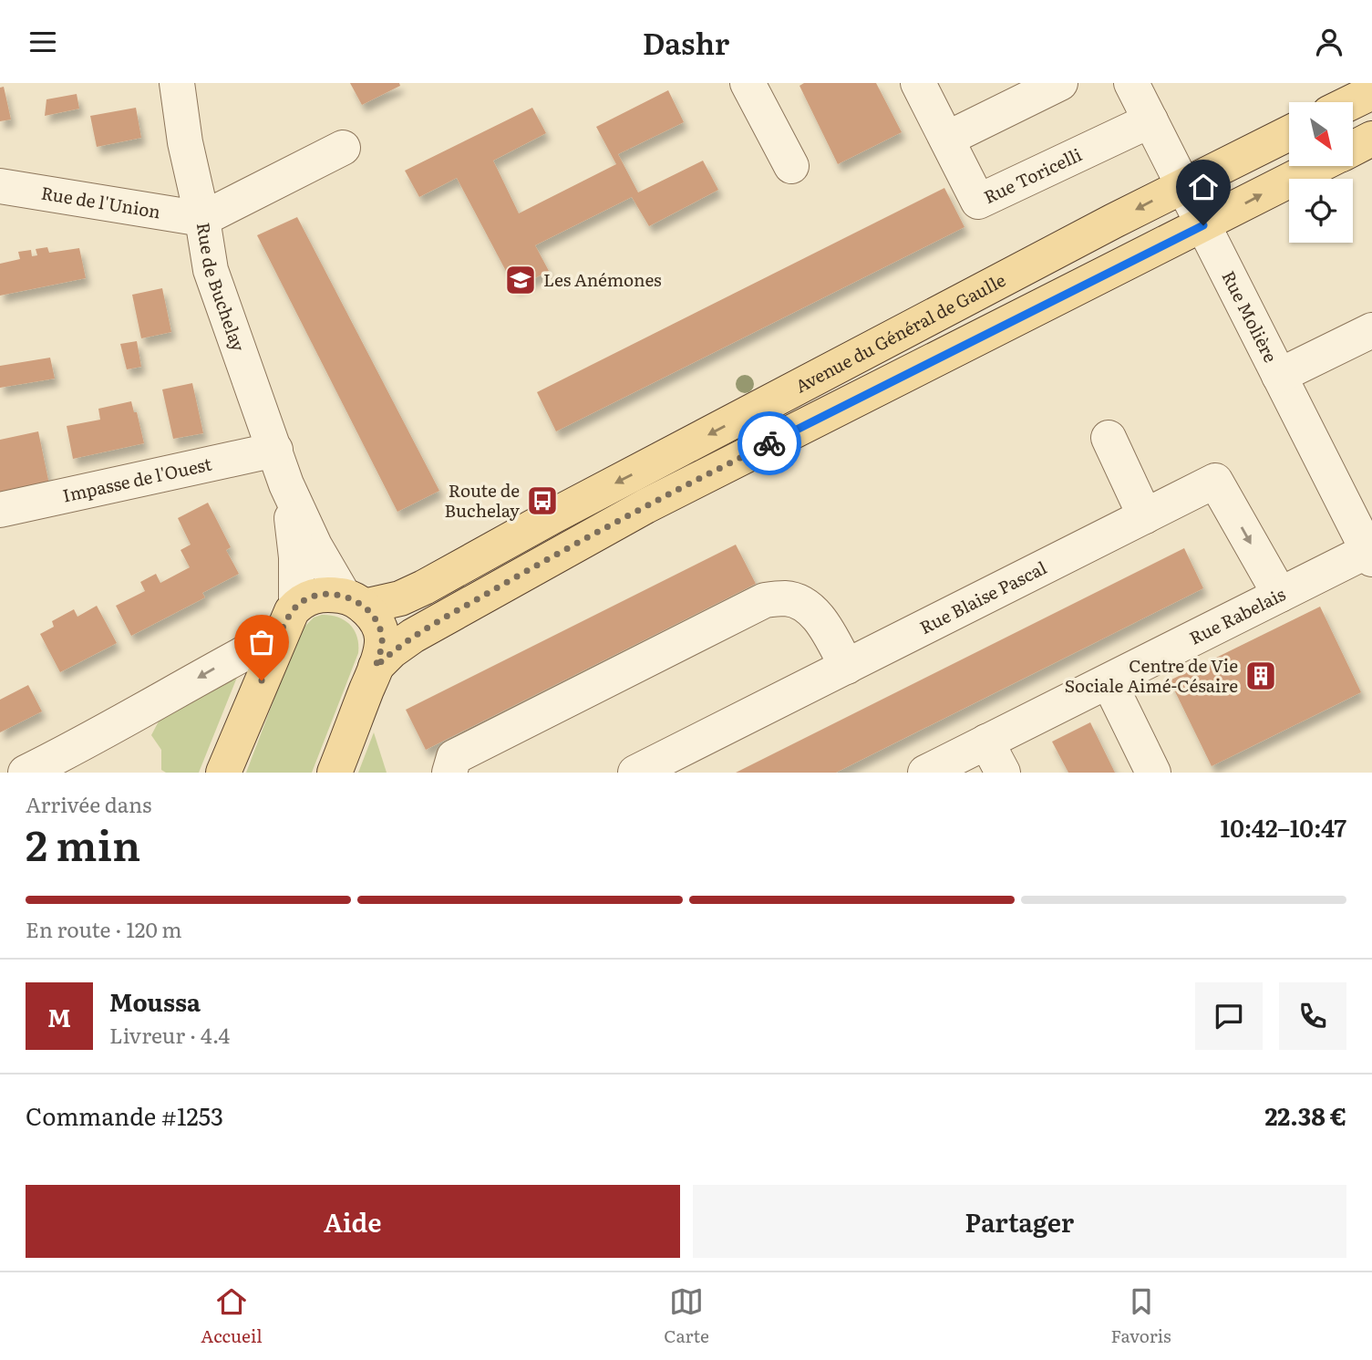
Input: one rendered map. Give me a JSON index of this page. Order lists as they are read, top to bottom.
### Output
{
  "streets": {
    "main road": ["Avenue du Général de Gaulle"],
    "street": [
      "Rue Toricelli",
      "Rue de l'Union",
      "Rue de Buchelay",
      "Rue Molière",
      "Impasse de l'Ouest",
      "Rue Blaise Pascal",
      "Rue Rabelais"
    ]
  },
  "crossings": [
    ["Rue Toricelli", "Rue Molière"],
    ["Rue de l'Union", "Rue de Buchelay"],
    ["Rue de Buchelay", "Avenue du Général de Gaulle"],
    ["Rue de Buchelay", "Impasse de l'Ouest"],
    ["Rue Molière", "Avenue du Général de Gaulle"],
    ["Rue Molière", "Rue Rabelais"],
    ["Rue Blaise Pascal", "Rue Rabelais"]
  ],
  "places": {
    "school or university": ["Les Anémones"],
    "bus stop": ["Route de Buchelay"],
    "building": ["Centre de Vie Sociale Aimé-Césaire"]
  },
  "north": "bottom right",
  "page": {
    "header": "Dashr",
    "heading": ["2 min", "Arrivée dans", "10:42–10:47"],
    "panel": [
      "Moussa",
      "Livreur · 4.4",
      "Commande #1253",
      "22.38 €"
    ],
    "bar": "En route · 120 m",
    "round": "M",
    "buttons": ["Aide", "Partager"],
    "tabs": ["Accueil", "Carte", "Favoris"]
  }
}
